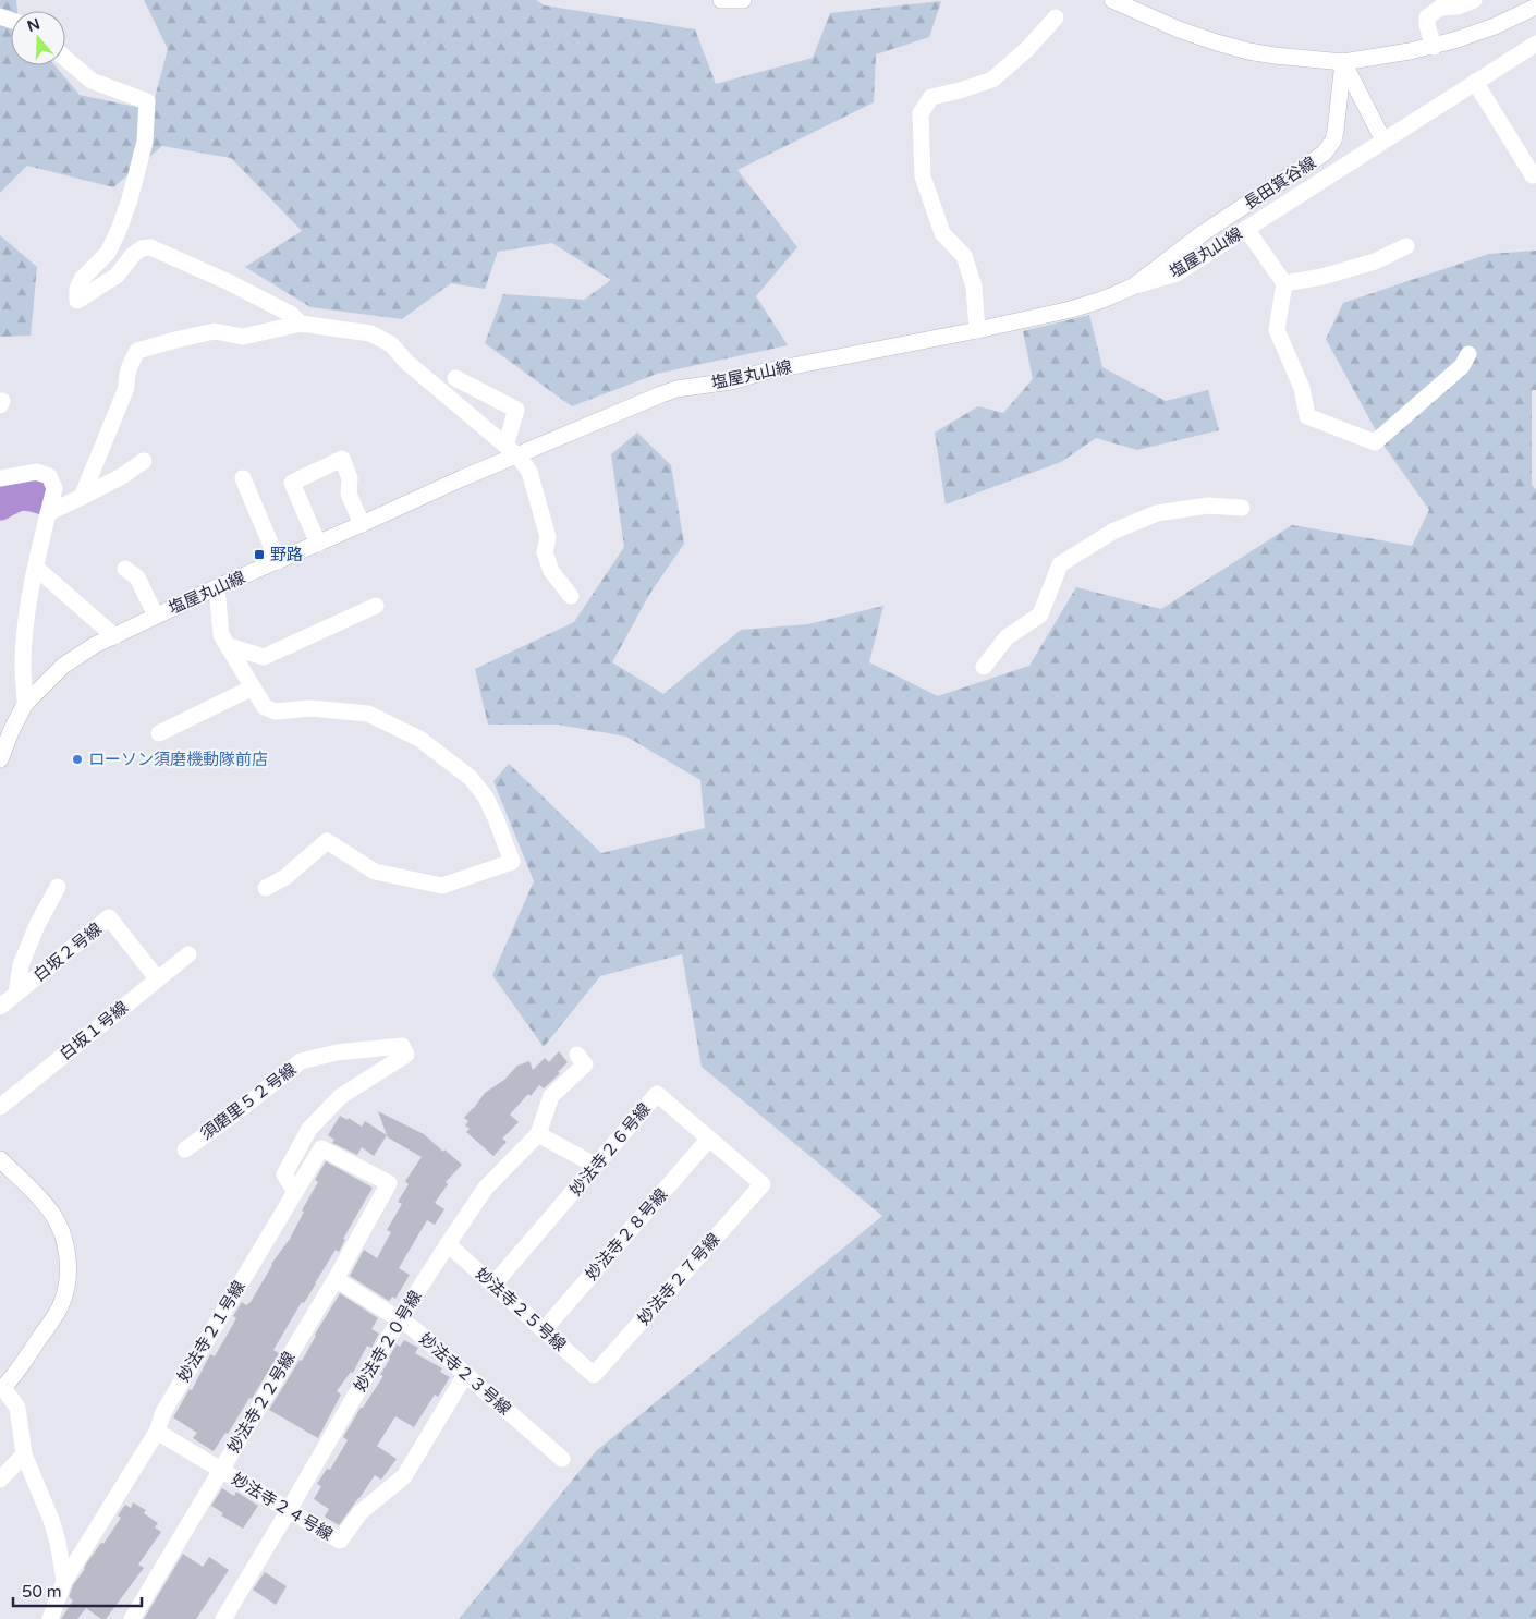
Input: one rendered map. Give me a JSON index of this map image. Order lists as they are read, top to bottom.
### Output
{
  "streets": {
    "street": [
      "長田箕谷線",
      "塩屋丸山線",
      "白坂２号線",
      "白坂１号線",
      "須磨里５２号線",
      "妙法寺２６号線",
      "妙法寺２８号線",
      "妙法寺２７号線",
      "妙法寺２５号線",
      "妙法寺２１号線",
      "妙法寺２０号線",
      "妙法寺２３号線",
      "妙法寺２２号線",
      "妙法寺２４号線"
    ]
  },
  "crossings": [
    ["長田箕谷線", "塩屋丸山線"],
    ["白坂２号線", "白坂１号線"],
    ["須磨里５２号線", "妙法寺２１号線"],
    ["妙法寺２６号線", "妙法寺２８号線"],
    ["妙法寺２６号線", "妙法寺２７号線"],
    ["妙法寺２６号線", "妙法寺２５号線"],
    ["妙法寺２８号線", "妙法寺２５号線"],
    ["妙法寺２７号線", "妙法寺２５号線"],
    ["妙法寺２５号線", "妙法寺２０号線"],
    ["妙法寺２１号線", "妙法寺２２号線"],
    ["妙法寺２１号線", "妙法寺２４号線"],
    ["妙法寺２０号線", "妙法寺２３号線"],
    ["妙法寺２０号線", "妙法寺２４号線"],
    ["妙法寺２３号線", "妙法寺２２号線"],
    ["妙法寺２３号線", "妙法寺２４号線"],
    ["妙法寺２２号線", "妙法寺２４号線"]
  ],
  "places": {
    "transit": ["野路"],
    "other": ["ローソン須磨機動隊前店"]
  },
  "scale_bar": "50 m",
  "north": "top"
}
